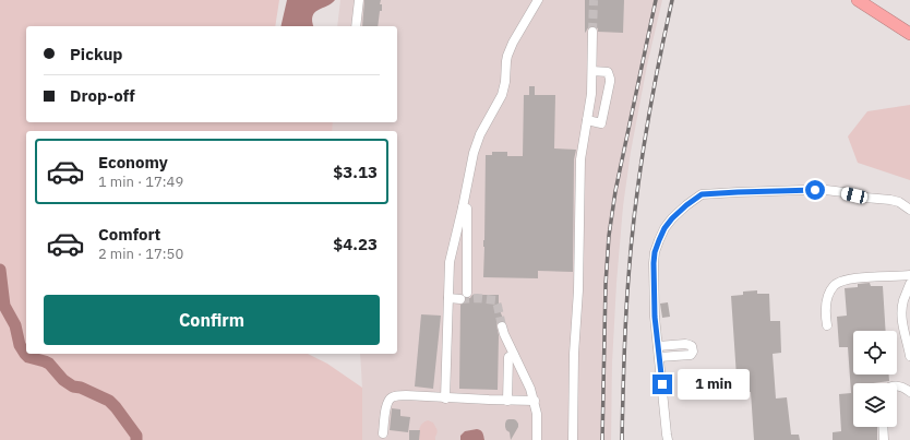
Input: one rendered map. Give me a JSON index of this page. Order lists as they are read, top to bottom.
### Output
{
  "page": {
    "banner": ["Pickup", "Drop-off"],
    "list": [
      {
        "name": "Economy",
        "note": "1 min · 17:49",
        "value": "$3.13"
      },
      {
        "name": "Comfort",
        "note": "2 min · 17:50",
        "value": "$4.23"
      }
    ],
    "buttons": "Confirm",
    "bubble": "1 min"
  }
}
